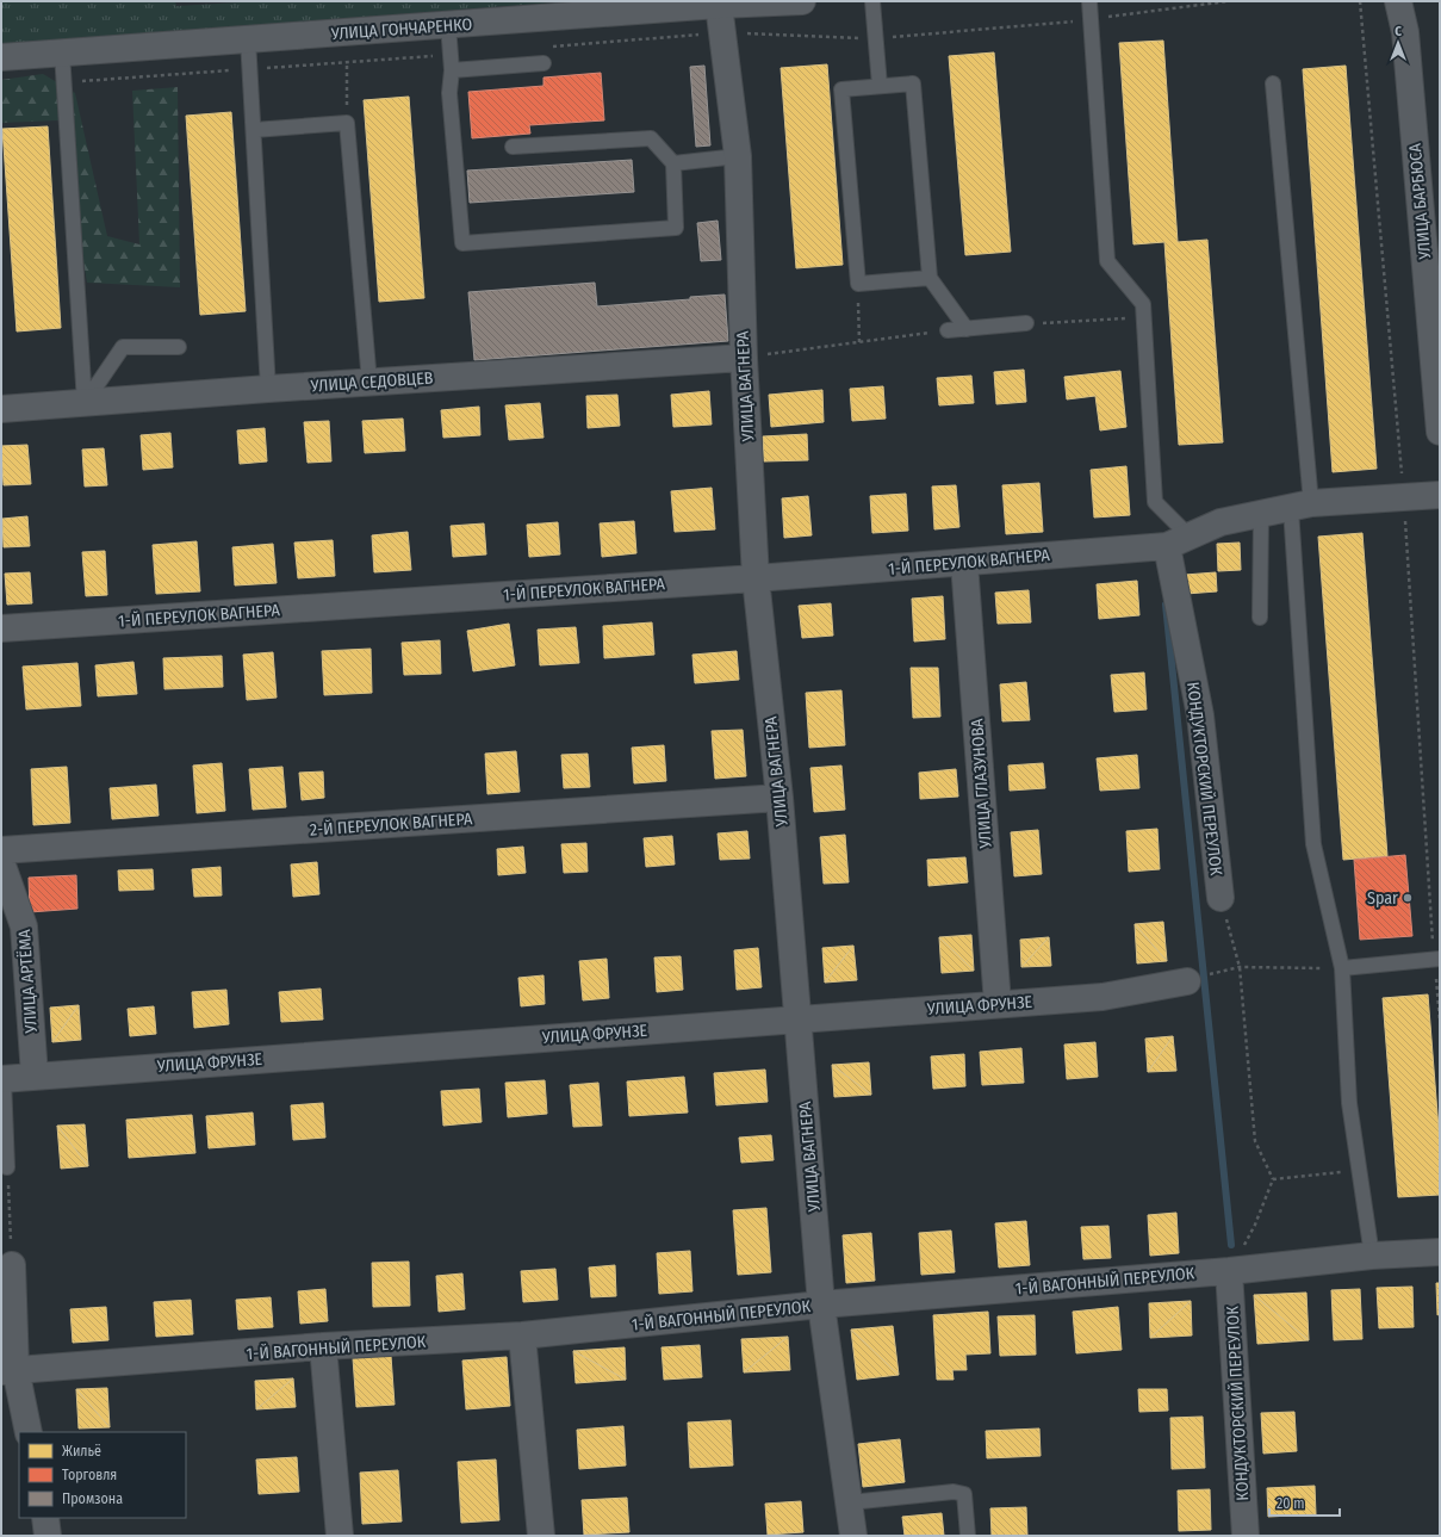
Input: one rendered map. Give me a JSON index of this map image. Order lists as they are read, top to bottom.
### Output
{
  "streets": {
    "street": [
      "УЛИЦА ГОНЧАРЕНКО",
      "УЛИЦА БАРБЮСА",
      "УЛИЦА СЕДОВЦЕВ",
      "УЛИЦА ВАГНЕРА",
      "1-Й ПЕРЕУЛОК ВАГНЕРА",
      "КОНДУКТОРСКИЙ ПЕРЕУЛОК",
      "УЛИЦА ГЛАЗУНОВА",
      "2-Й ПЕРЕУЛОК ВАГНЕРА",
      "УЛИЦА АРТЁМА",
      "УЛИЦА ФРУНЗЕ",
      "1-Й ВАГОННЫЙ ПЕРЕУЛОК"
    ]
  },
  "crossings": [
    ["УЛИЦА ГОНЧАРЕНКО", "УЛИЦА ВАГНЕРА"],
    ["УЛИЦА СЕДОВЦЕВ", "УЛИЦА ВАГНЕРА"],
    ["УЛИЦА ВАГНЕРА", "1-Й ПЕРЕУЛОК ВАГНЕРА"],
    ["УЛИЦА ВАГНЕРА", "2-Й ПЕРЕУЛОК ВАГНЕРА"],
    ["УЛИЦА ВАГНЕРА", "УЛИЦА ФРУНЗЕ"],
    ["УЛИЦА ВАГНЕРА", "1-Й ВАГОННЫЙ ПЕРЕУЛОК"],
    ["1-Й ПЕРЕУЛОК ВАГНЕРА", "КОНДУКТОРСКИЙ ПЕРЕУЛОК"],
    ["1-Й ПЕРЕУЛОК ВАГНЕРА", "УЛИЦА ГЛАЗУНОВА"],
    ["КОНДУКТОРСКИЙ ПЕРЕУЛОК", "1-Й ВАГОННЫЙ ПЕРЕУЛОК"],
    ["УЛИЦА ГЛАЗУНОВА", "УЛИЦА ФРУНЗЕ"],
    ["УЛИЦА АРТЁМА", "УЛИЦА ФРУНЗЕ"]
  ],
  "places": ["Spar"],
  "legend": ["Жильё", "Торговля", "Промзона"],
  "scale_bar": "20 m",
  "north": "top"
}
